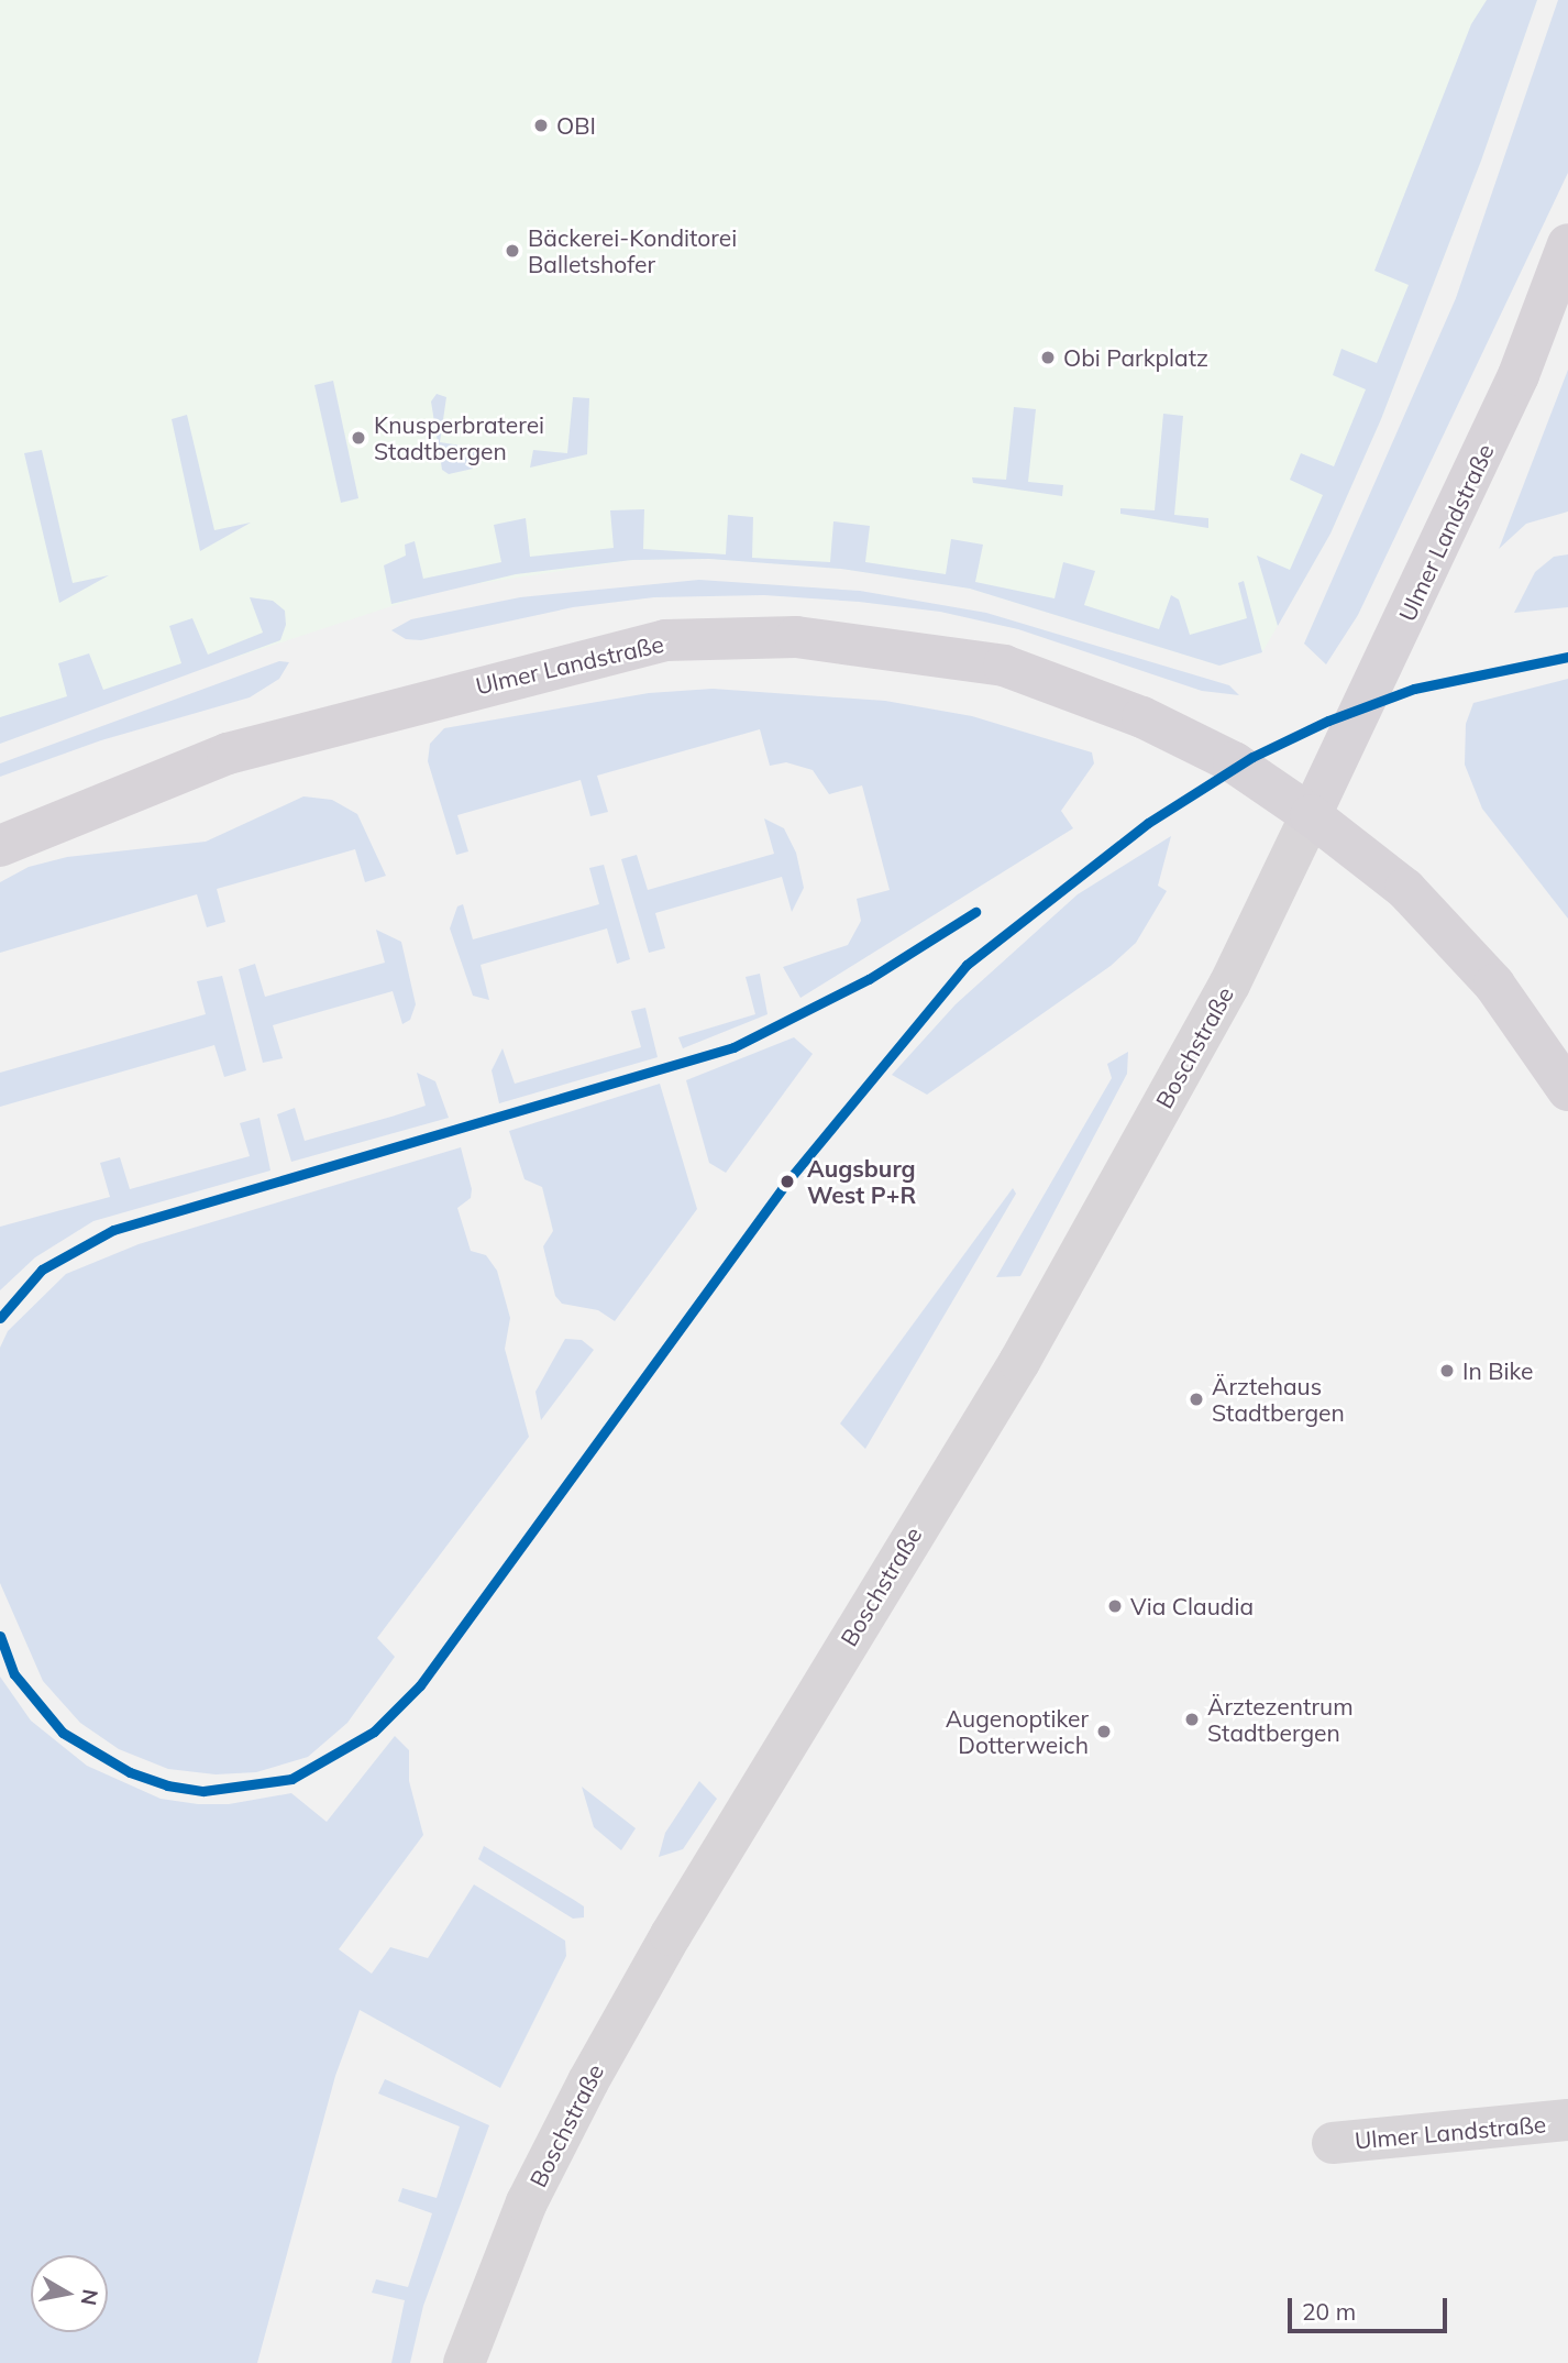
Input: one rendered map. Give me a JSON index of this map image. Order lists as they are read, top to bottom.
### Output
{
  "streets": {
    "street": ["Ulmer Landstraße", "Boschstraße"]
  },
  "crossings": [
    ["Ulmer Landstraße", "Boschstraße"]
  ],
  "places": [
    "OBI",
    "Bäckerei-Konditorei Balletshofer",
    "Obi Parkplatz",
    "Knusperbraterei Stadtbergen",
    "Augsburg West P+R",
    "In Bike",
    "Ärztehaus Stadtbergen",
    "Via Claudia",
    "Ärztezentrum Stadtbergen",
    "Augenoptiker Dotterweich"
  ],
  "scale_bar": "20 m",
  "north": "right"
}
